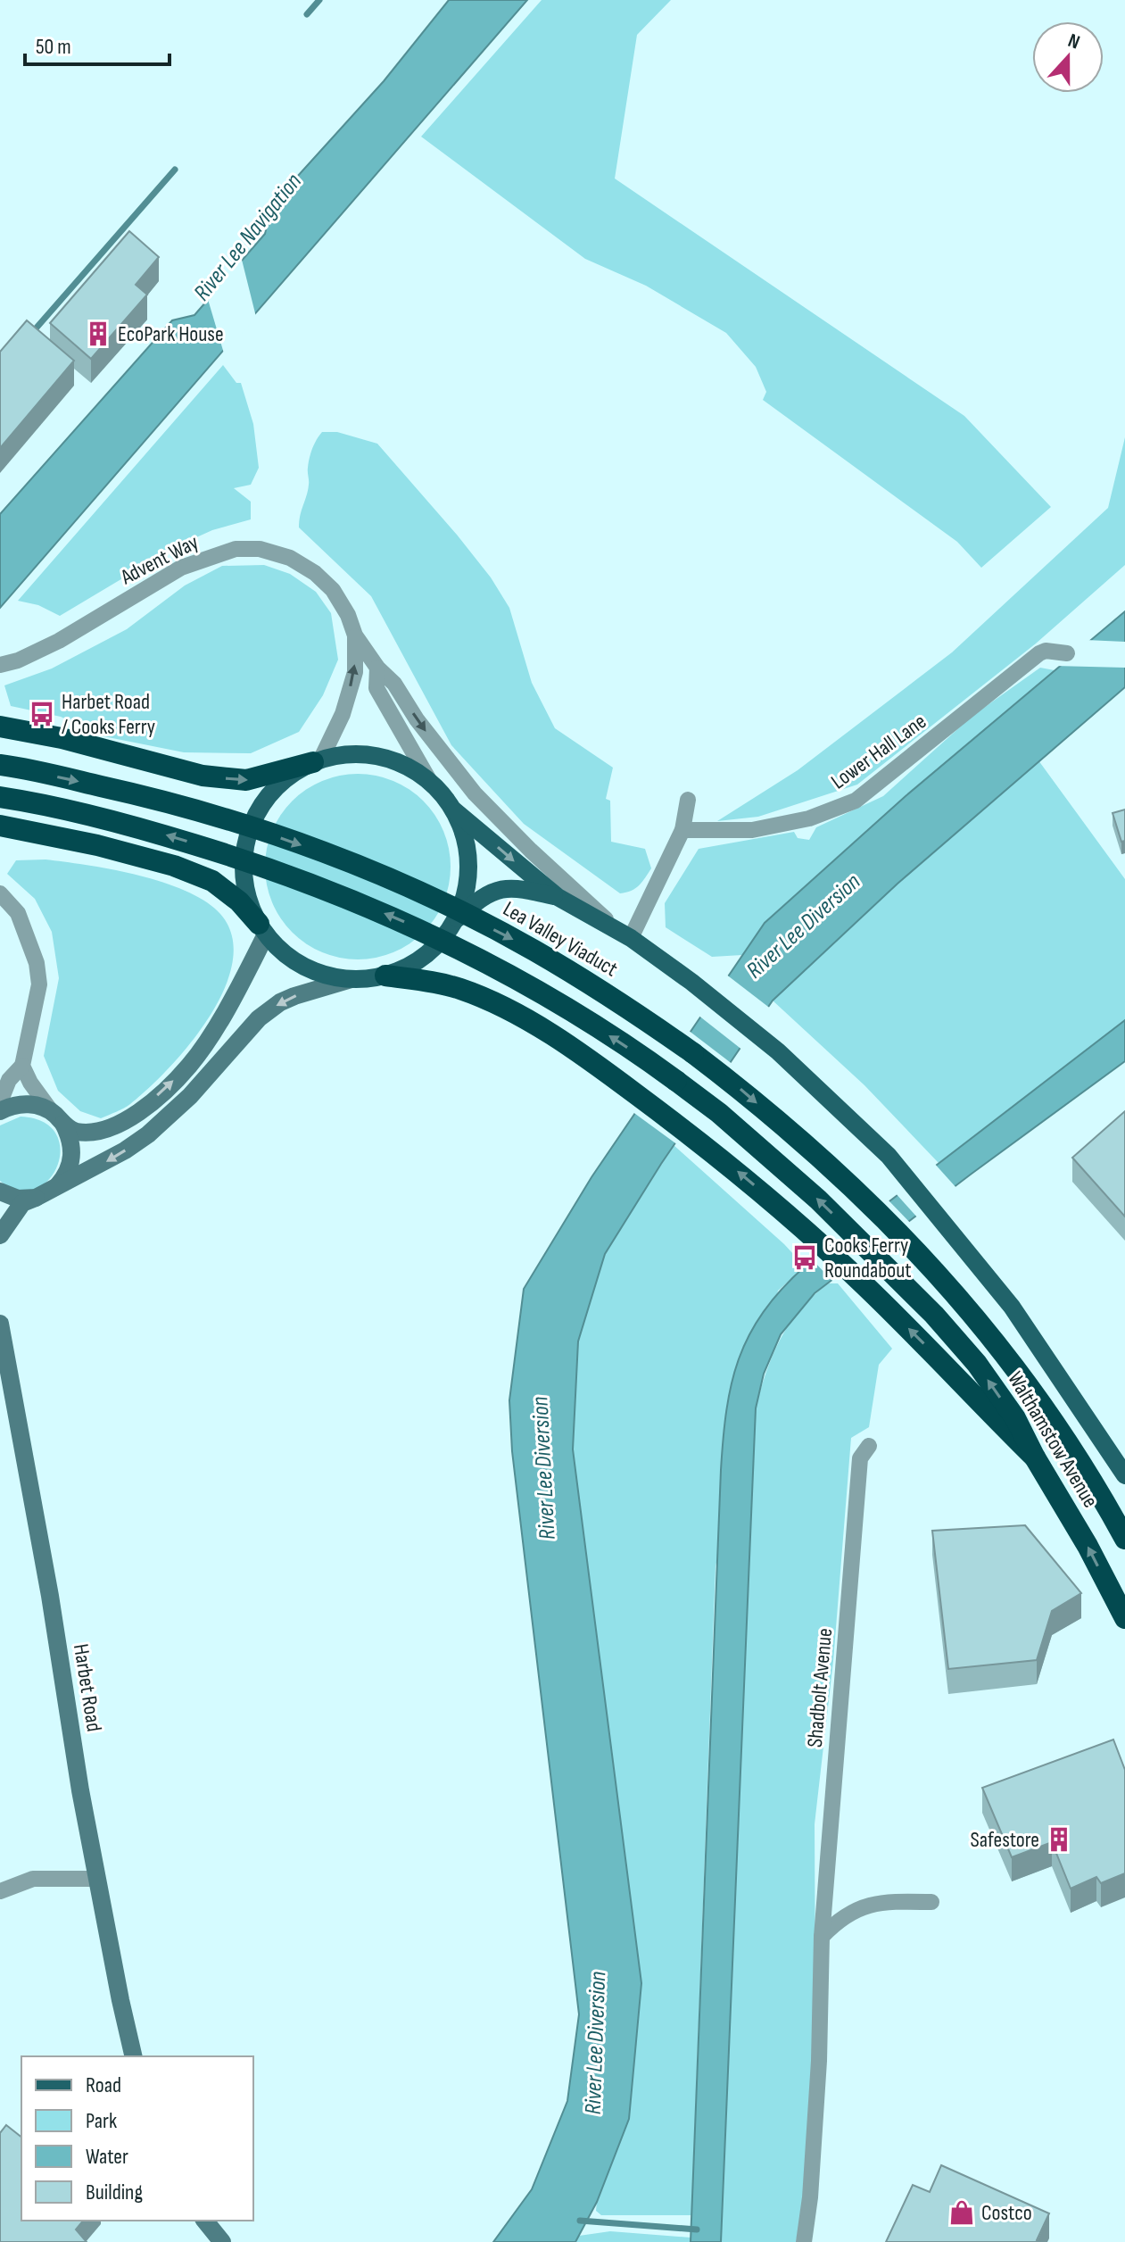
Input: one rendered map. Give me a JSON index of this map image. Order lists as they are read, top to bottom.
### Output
{
  "streets": {
    "highway": ["Lea Valley Viaduct", "Walthamstow Avenue"],
    "street": [
      "Advent Way",
      "Lower Hall Lane",
      "Harbet Road",
      "Shadbolt Avenue"
    ]
  },
  "crossings": [
    ["Lea Valley Viaduct", "Walthamstow Avenue"]
  ],
  "water": ["River Lee Navigation", "River Lee Diversion"],
  "places": {
    "building": ["EcoPark House", "Safestore"],
    "bus stop": ["Harbet Road / Cooks Ferry", "Cooks Ferry Roundabout"],
    "shop": ["Costco"]
  },
  "legend": [
    "Road",
    "Park",
    "Water",
    "Building"
  ],
  "scale_bar": "50 m",
  "north": "top"
}
